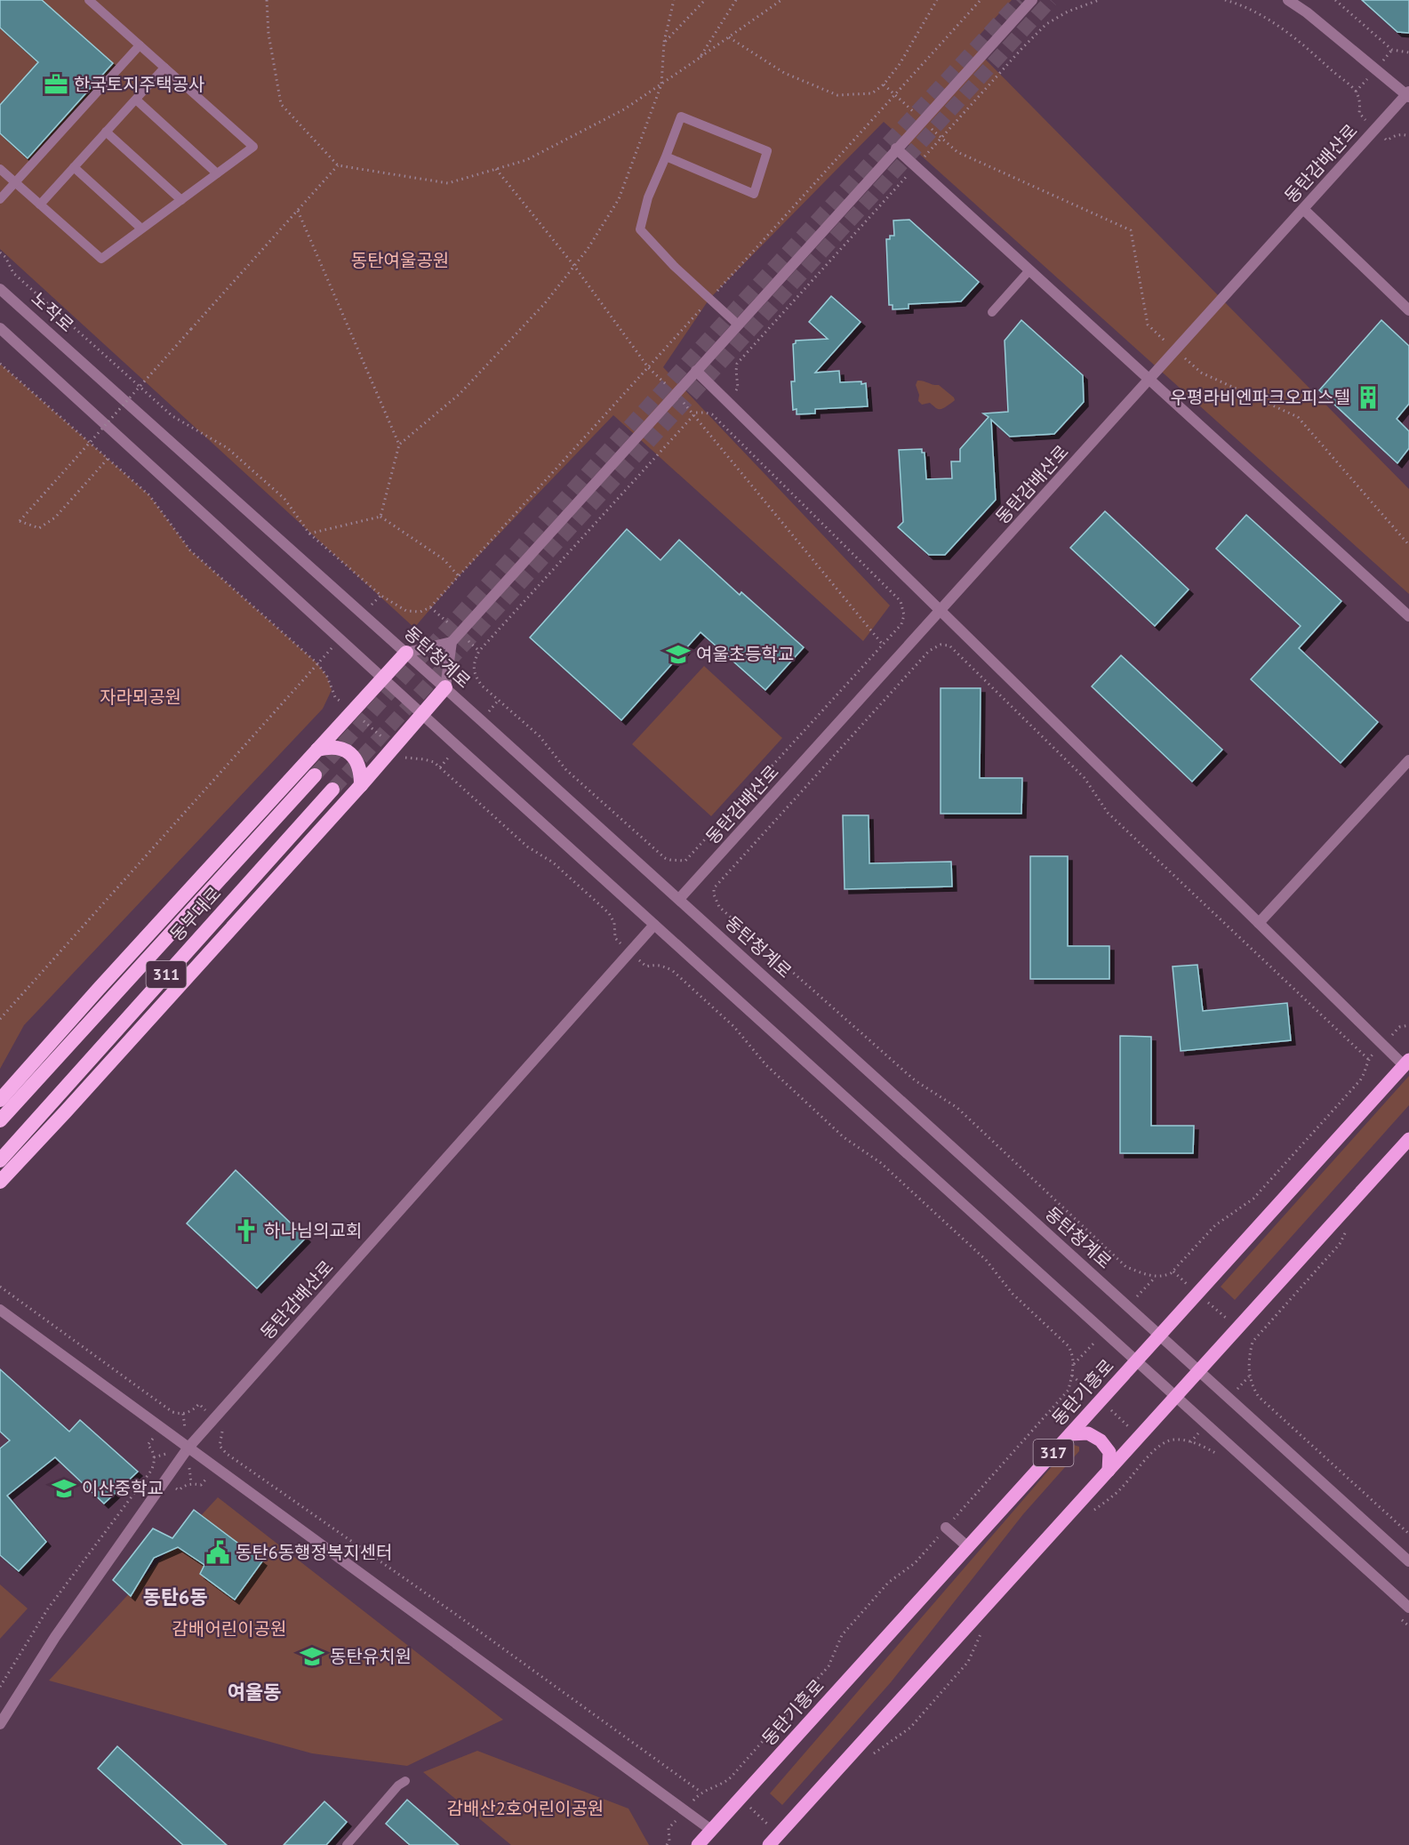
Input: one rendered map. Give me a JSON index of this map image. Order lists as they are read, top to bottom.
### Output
{
  "streets": {
    "highway": ["동부대로", "311"],
    "main road": ["동탄기흥로", "317"],
    "street": ["동탄감배산로", "노작로", "동탄청계로"]
  },
  "crossings": [
    ["동탄감배산로", "동탄청계로"],
    ["노작로", "동탄청계로"],
    ["동탄청계로", "동탄기흥로"]
  ],
  "districts": ["동탄6동", "여울동"],
  "parks": [
    "동탄여울공원",
    "자라뫼공원",
    "감배어린이공원",
    "감배산2호어린이공원"
  ],
  "places": {
    "office": ["한국토지주택공사"],
    "building": ["우평라비엔파크오피스텔"],
    "school or university": ["여울초등학교", "이산중학교", "동탄유치원"],
    "church": ["하나님의교회"],
    "public building": ["동탄6동행정복지센터"]
  }
}
